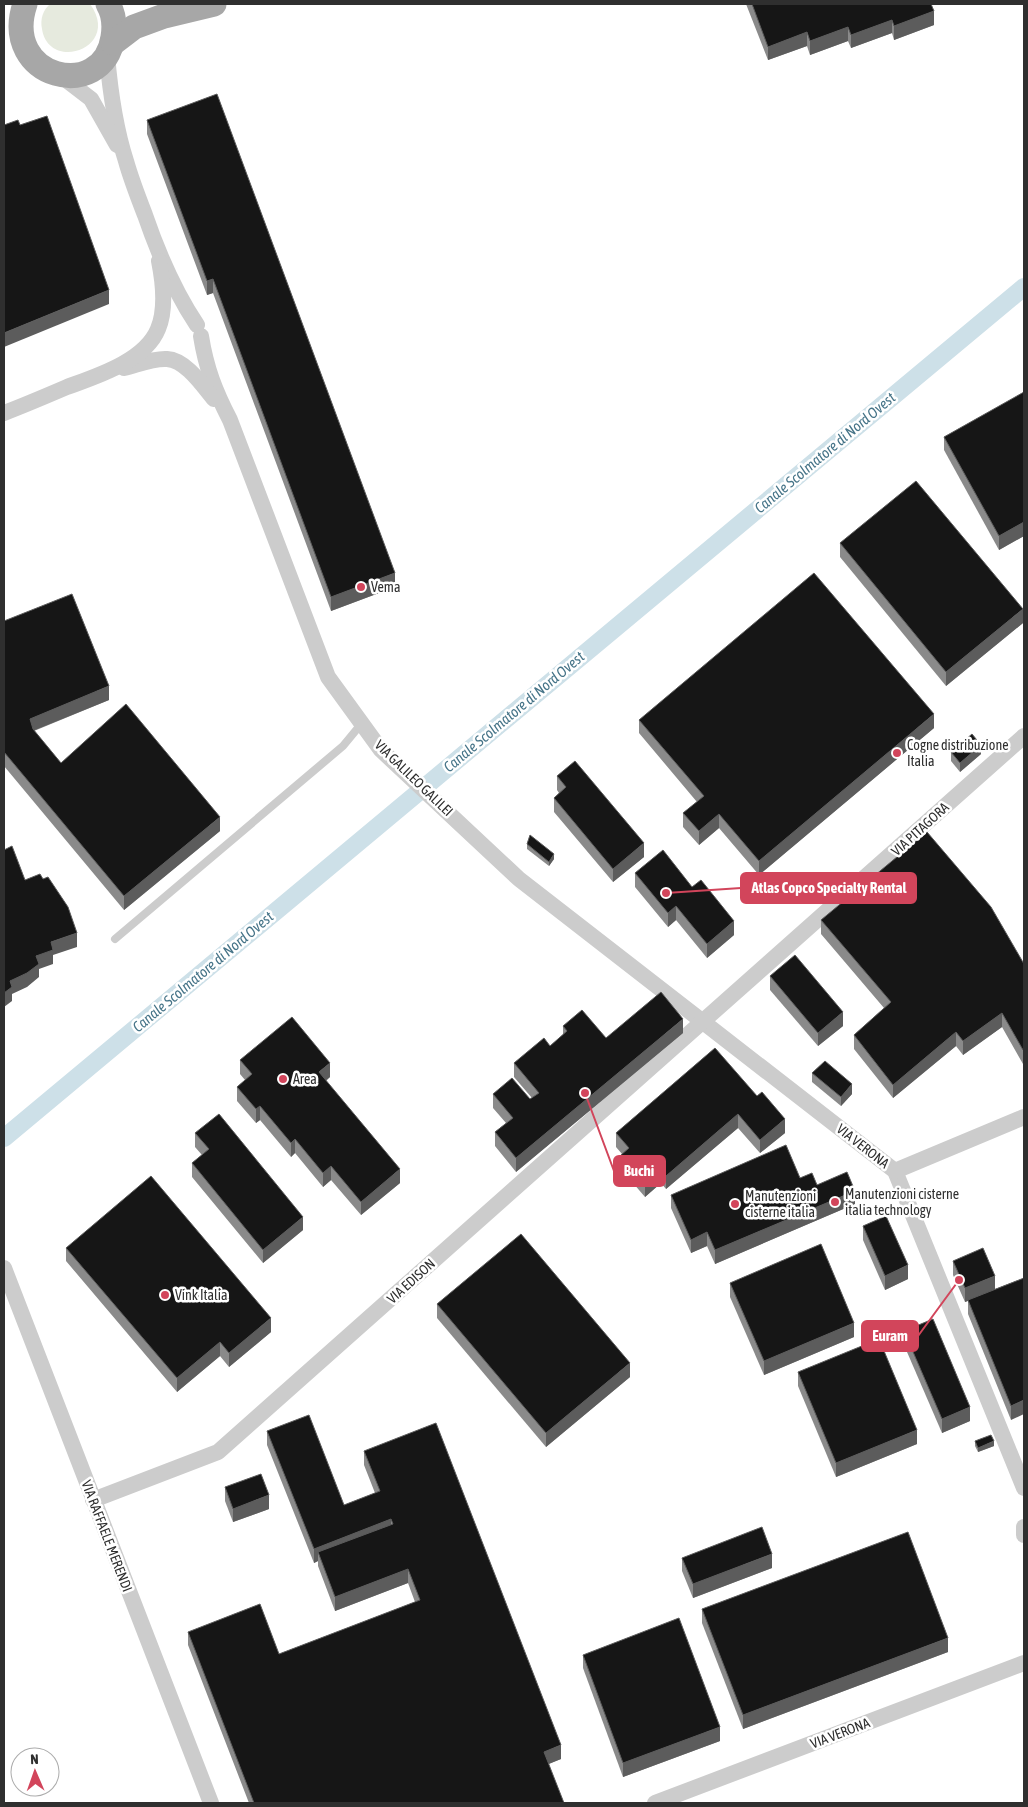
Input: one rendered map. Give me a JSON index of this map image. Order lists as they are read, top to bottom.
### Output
{
  "streets": {
    "street": [
      "VIA GALILEO GALILEI",
      "VIA PITAGORA",
      "VIA VERONA",
      "VIA EDISON",
      "VIA RAFFAELE MERENDI"
    ]
  },
  "crossings": [
    ["VIA GALILEO GALILEI", "VIA PITAGORA"],
    ["VIA GALILEO GALILEI", "VIA VERONA"],
    ["VIA GALILEO GALILEI", "VIA EDISON"],
    ["VIA PITAGORA", "VIA VERONA"],
    ["VIA PITAGORA", "VIA EDISON"],
    ["VIA VERONA", "VIA EDISON"],
    ["VIA EDISON", "VIA RAFFAELE MERENDI"]
  ],
  "water": ["Canale Scolmatore di Nord Ovest"],
  "places": [
    "Vema",
    "Cogne distribuzione Italia",
    "Atlas Copco Specialty Rental",
    "Area",
    "Buchi",
    "Manutenzioni cisterne italia technology",
    "Manutenzioni cisterne italia",
    "Euram",
    "Vink Italia"
  ],
  "north": "top"
}
